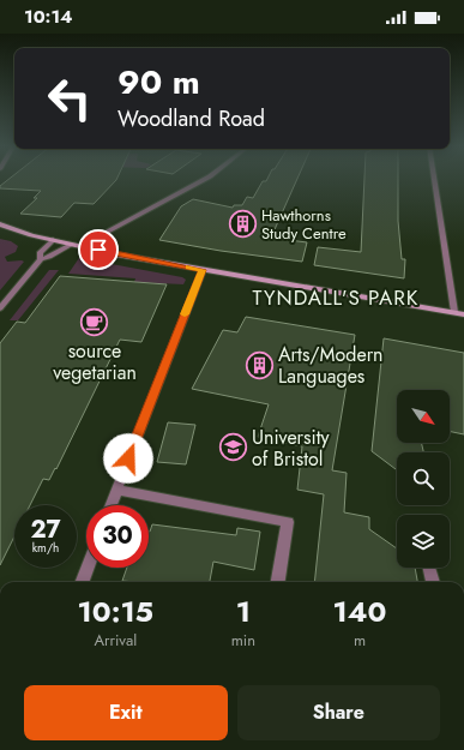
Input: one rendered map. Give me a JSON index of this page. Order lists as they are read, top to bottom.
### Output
{
  "districts": ["TYNDALL'S PARK"],
  "places": {
    "building": ["Hawthorns Study Centre", "Arts/Modern Languages"],
    "cafe": ["source vegetarian"],
    "school or university": ["University of Bristol"]
  },
  "north": "bottom right",
  "page": {
    "status": "10:14",
    "turn": ["90 m", "Woodland Road"],
    "speed": "27 km/h",
    "limit": "30",
    "eta": [
      "10:15",
      "Arrival",
      "1",
      "min",
      "140",
      "m"
    ],
    "buttons": ["Exit", "Share"]
  }
}
